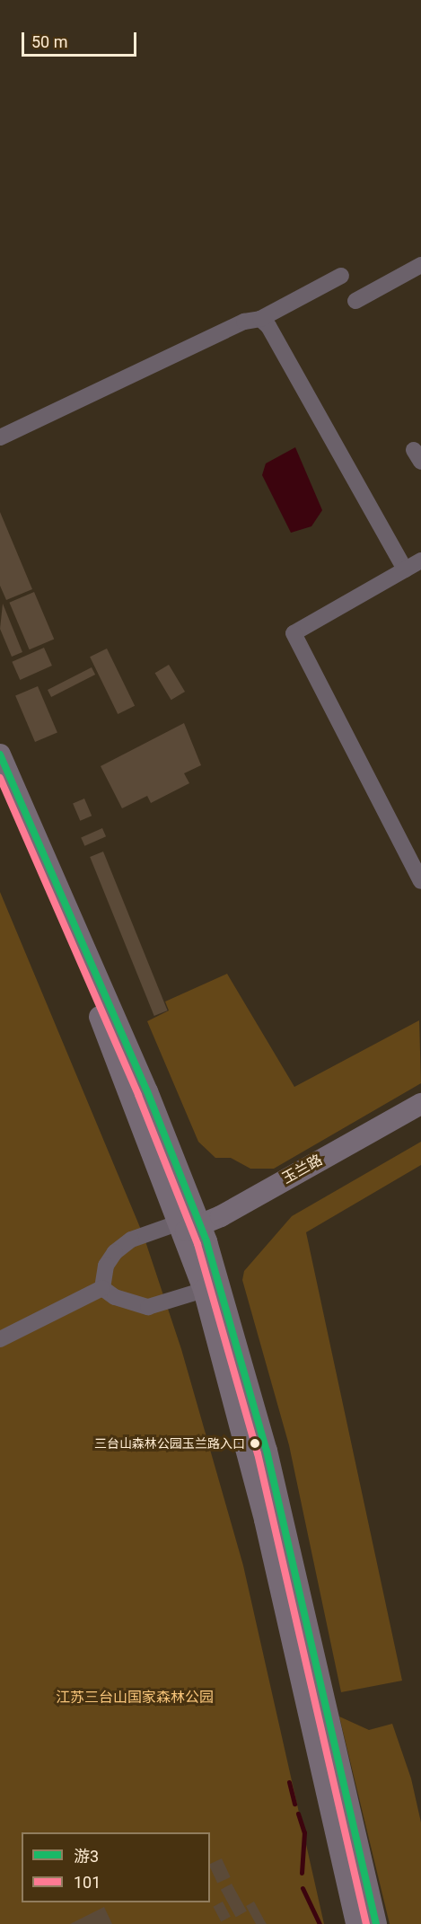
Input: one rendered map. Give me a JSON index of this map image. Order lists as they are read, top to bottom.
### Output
{
  "streets": {
    "main road": ["玉兰路"]
  },
  "parks": ["江苏三台山国家森林公园"],
  "places": ["三台山森林公园玉兰路入口"],
  "lines": ["transit line 游3", "transit line 101"],
  "legend": ["游3", "101"],
  "scale_bar": "50 m"
}
